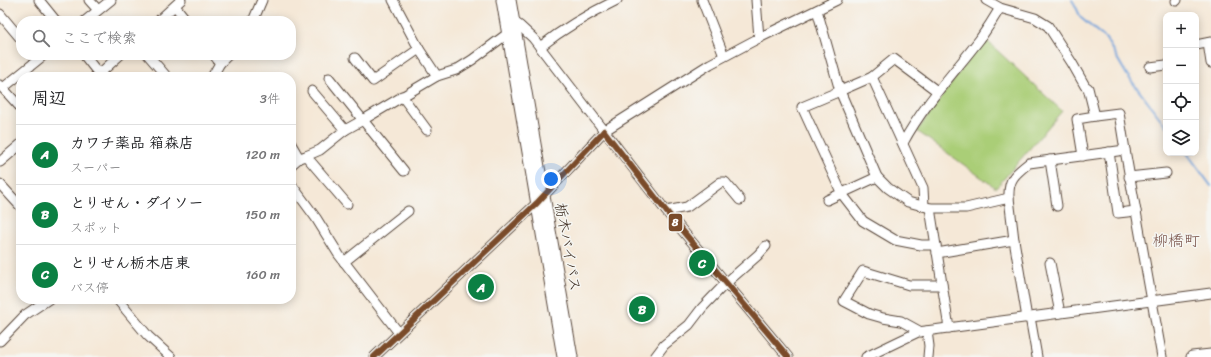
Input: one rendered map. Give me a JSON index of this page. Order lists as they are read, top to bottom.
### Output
{
  "streets": {
    "main road": ["栃木バイパス"]
  },
  "districts": ["柳橋町"],
  "lines": ["transit line 8"],
  "page": {
    "map_buttons": ["+", "−"],
    "search": "ここで検索",
    "heading": ["周辺", "3件"],
    "list": [
      {
        "mark": "A",
        "name": "カワチ薬品 箱森店",
        "note": "スーパー",
        "value": "120 m"
      },
      {
        "mark": "B",
        "name": "とりせん・ダイソー",
        "note": "スポット",
        "value": "150 m"
      },
      {
        "mark": "C",
        "name": "とりせん栃木店東",
        "note": "バス停",
        "value": "160 m"
      }
    ],
    "pins": ["C", "A", "B"]
  }
}
